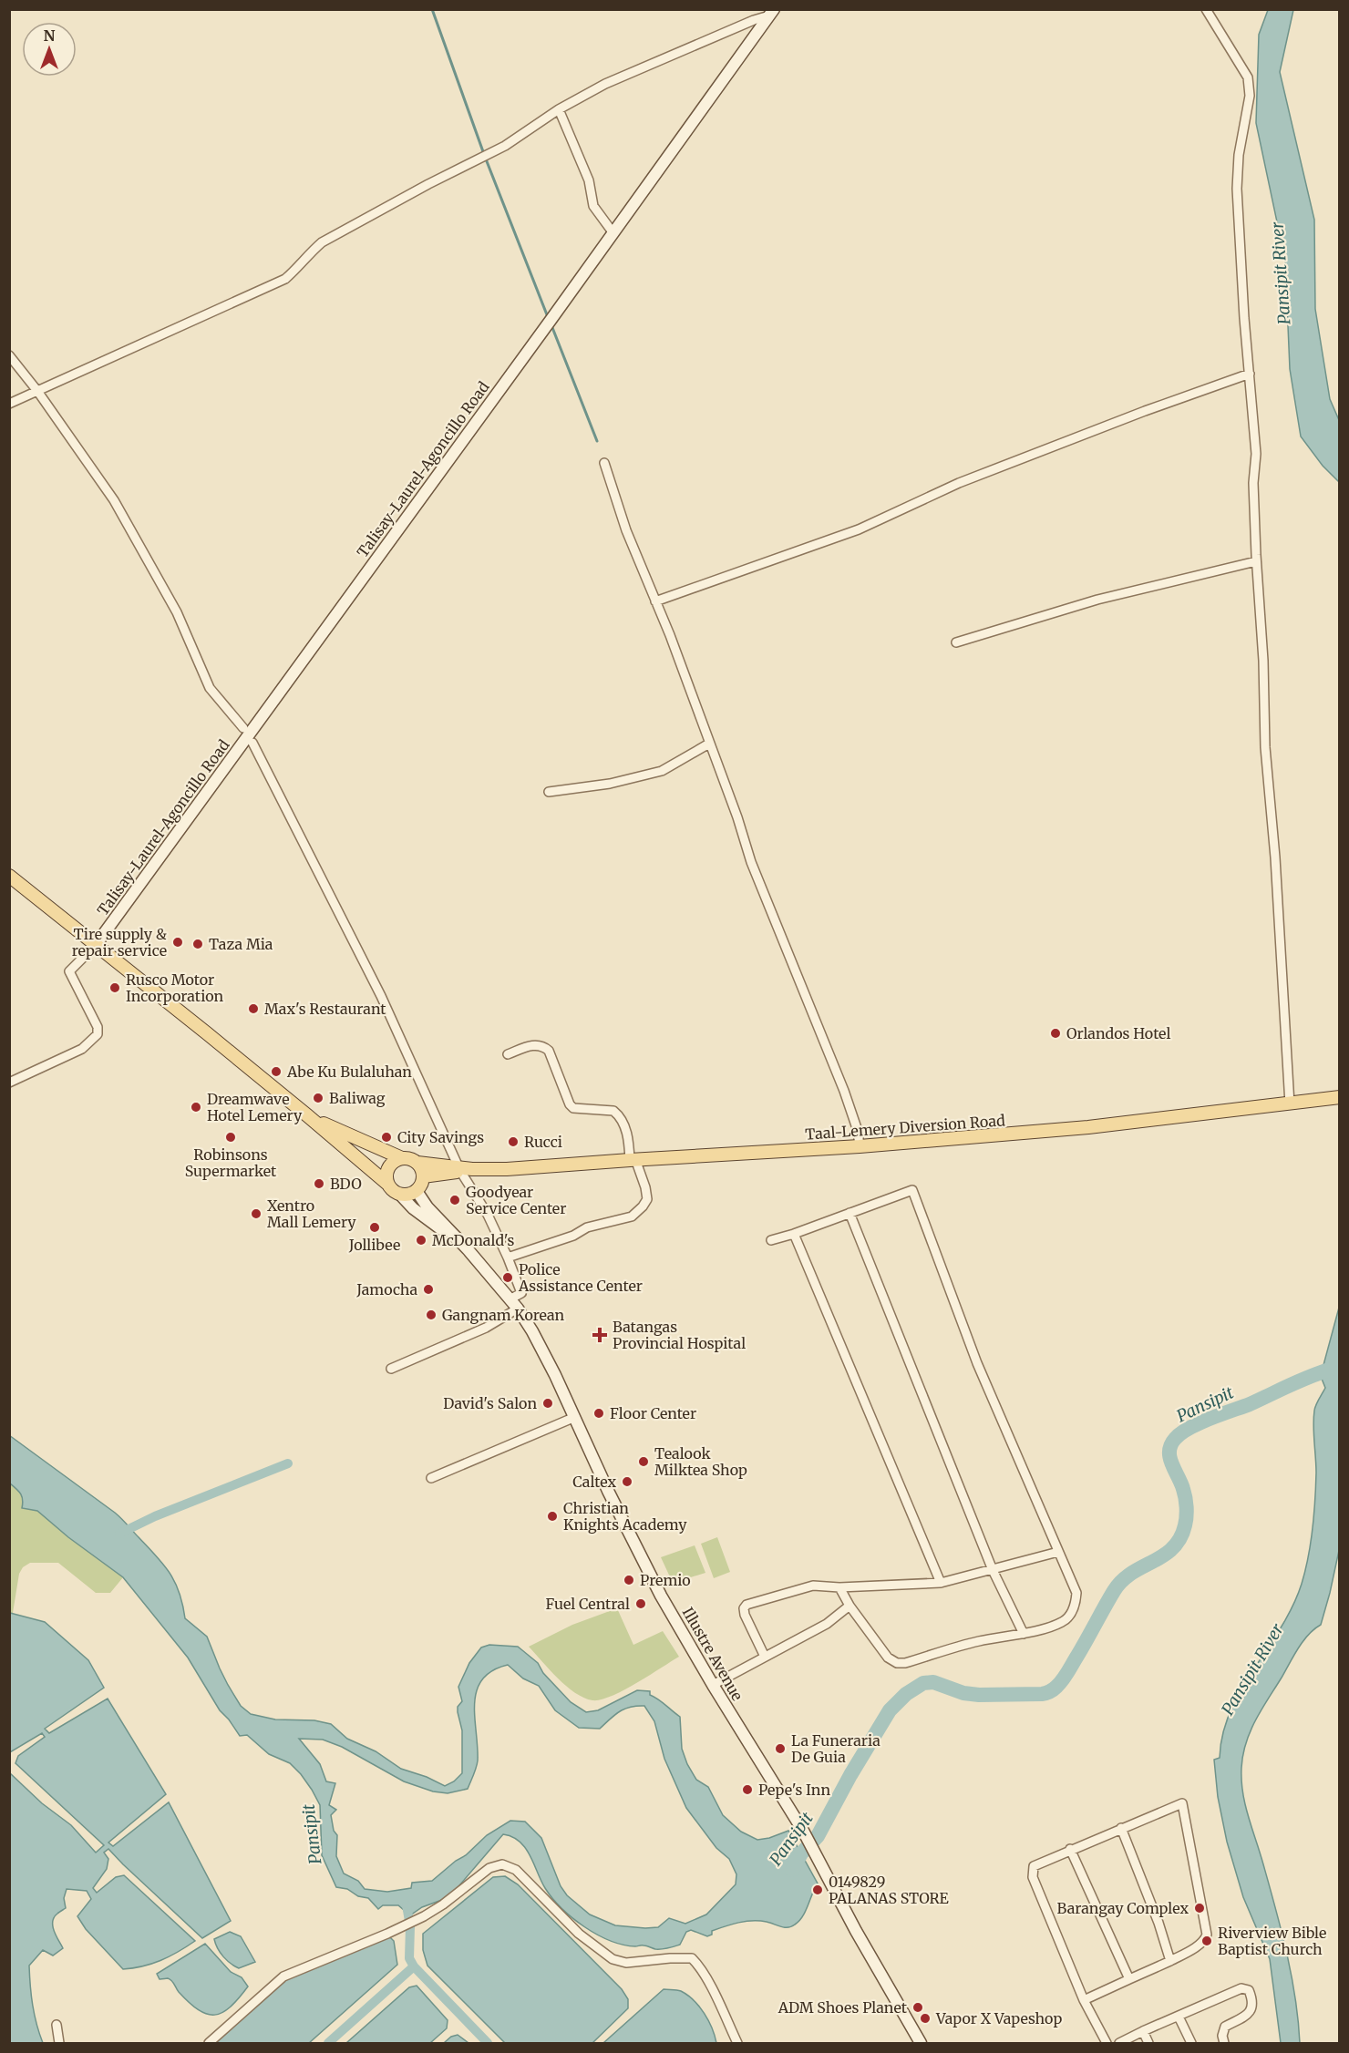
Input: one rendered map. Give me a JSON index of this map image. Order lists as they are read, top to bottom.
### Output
{
  "streets": {
    "main road": ["Talisay-Laurel-Agoncillo Road", "Taal-Lemery Diversion Road", "Illustre Avenue"]
  },
  "crossings": [
    ["Taal-Lemery Diversion Road", "Illustre Avenue"]
  ],
  "water": ["Pansipit River", "Pansipit"],
  "places": {
    "other": [
      "Tire supply & repair service",
      "Taza Mia",
      "Rusco Motor Incorporation",
      "Max's Restaurant",
      "Orlandos Hotel",
      "Abe Ku Bulaluhan",
      "Baliwag",
      "Dreamwave Hotel Lemery",
      "Robinsons Supermarket",
      "City Savings",
      "Rucci",
      "BDO",
      "Goodyear Service Center",
      "Xentro Mall Lemery",
      "Jollibee",
      "McDonald's",
      "Police Assistance Center",
      "Jamocha",
      "Gangnam Korean",
      "David's Salon",
      "Floor Center",
      "Tealook Milktea Shop",
      "Caltex",
      "Christian Knights Academy",
      "Premio",
      "Fuel Central",
      "La Funeraria De Guia",
      "Pepe's Inn",
      "0149829 PALANAS STORE",
      "Barangay Complex",
      "Riverview Bible Baptist Church",
      "ADM Shoes Planet",
      "Vapor X Vapeshop"
    ],
    "health": ["Batangas Provincial Hospital"]
  },
  "north": "top"
}
